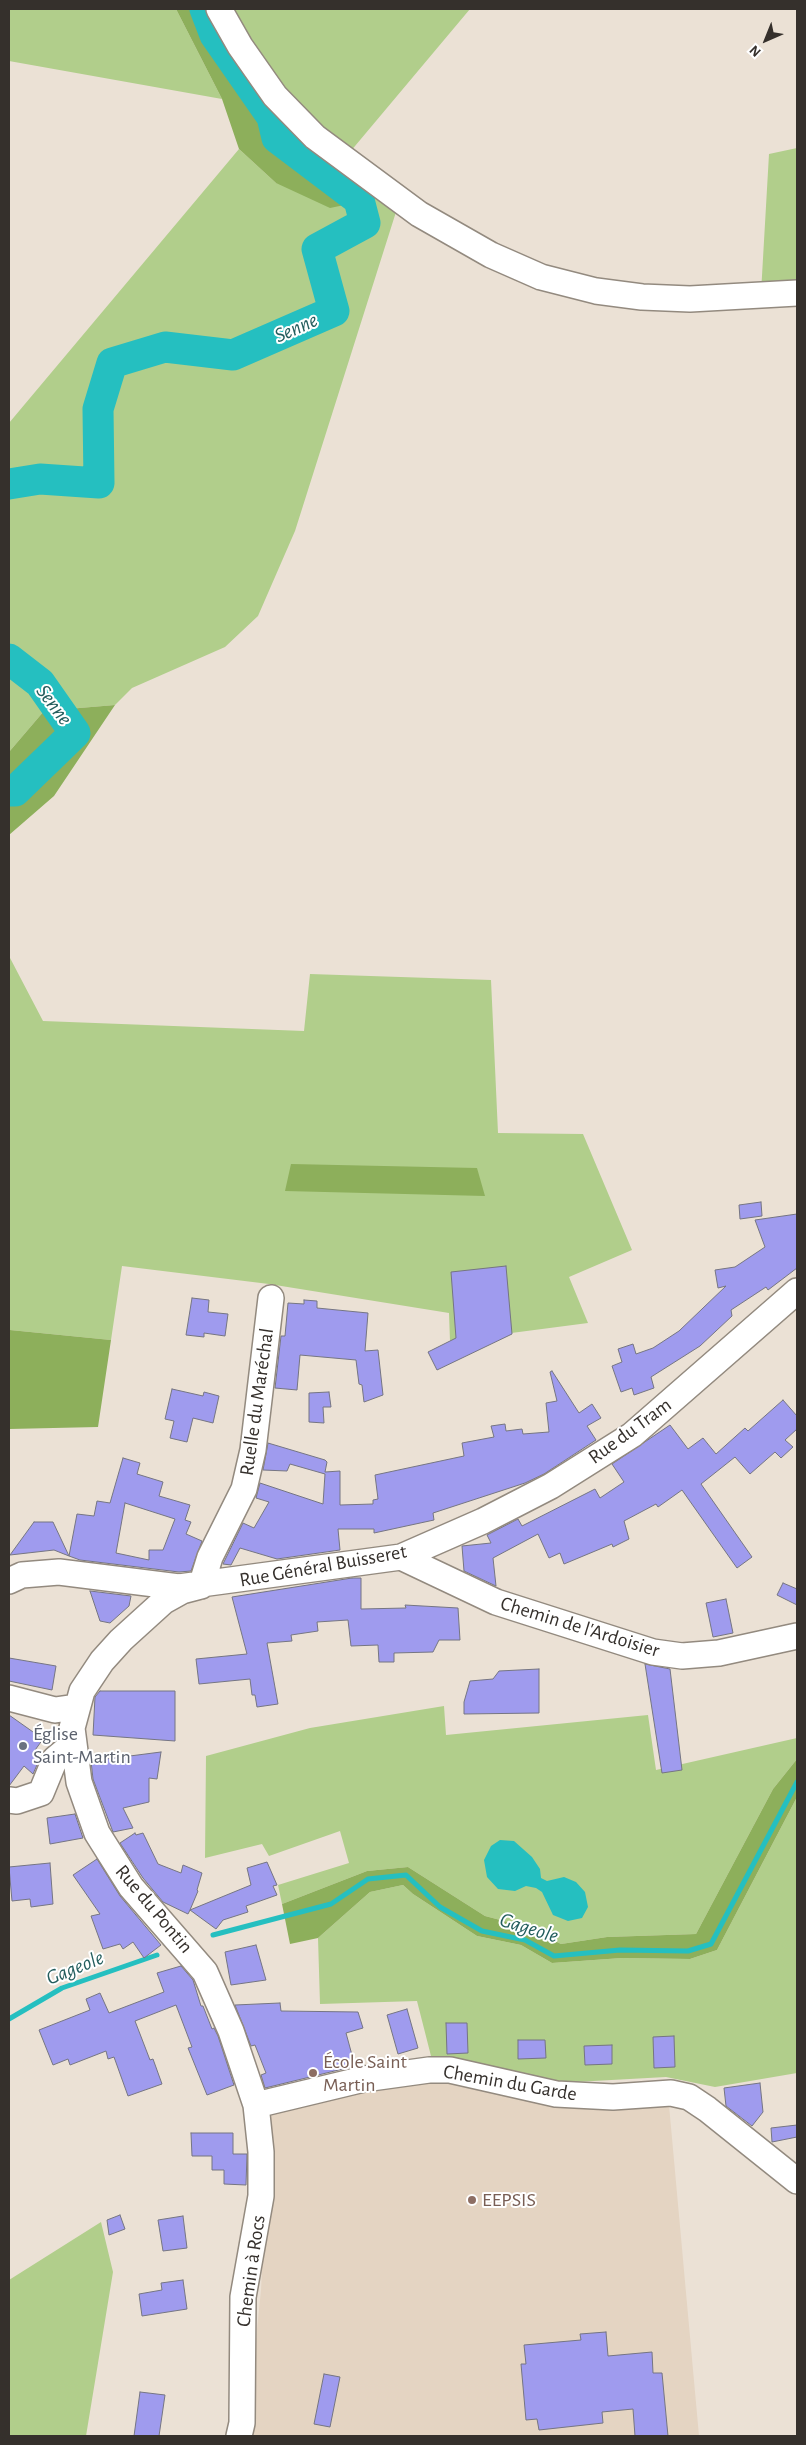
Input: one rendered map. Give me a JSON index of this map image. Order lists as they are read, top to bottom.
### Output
{
  "streets": {
    "street": [
      "Ruelle du Maréchal",
      "Rue du Tram",
      "Rue Général Buisseret",
      "Chemin de l'Ardoisier",
      "Rue du Pontin",
      "Chemin du Garde",
      "Chemin à Rocs"
    ]
  },
  "crossings": [
    ["Ruelle du Maréchal", "Rue Général Buisseret"],
    ["Ruelle du Maréchal", "Rue du Pontin"],
    ["Rue du Tram", "Rue Général Buisseret"],
    ["Rue Général Buisseret", "Chemin de l'Ardoisier"],
    ["Rue Général Buisseret", "Rue du Pontin"],
    ["Rue du Pontin", "Chemin du Garde"],
    ["Rue du Pontin", "Chemin à Rocs"],
    ["Chemin du Garde", "Chemin à Rocs"]
  ],
  "water": ["Senne", "Gageole"],
  "places": ["Église Saint-Martin", "École Saint Martin", "EEPSIS"],
  "north": "bottom left"
}
